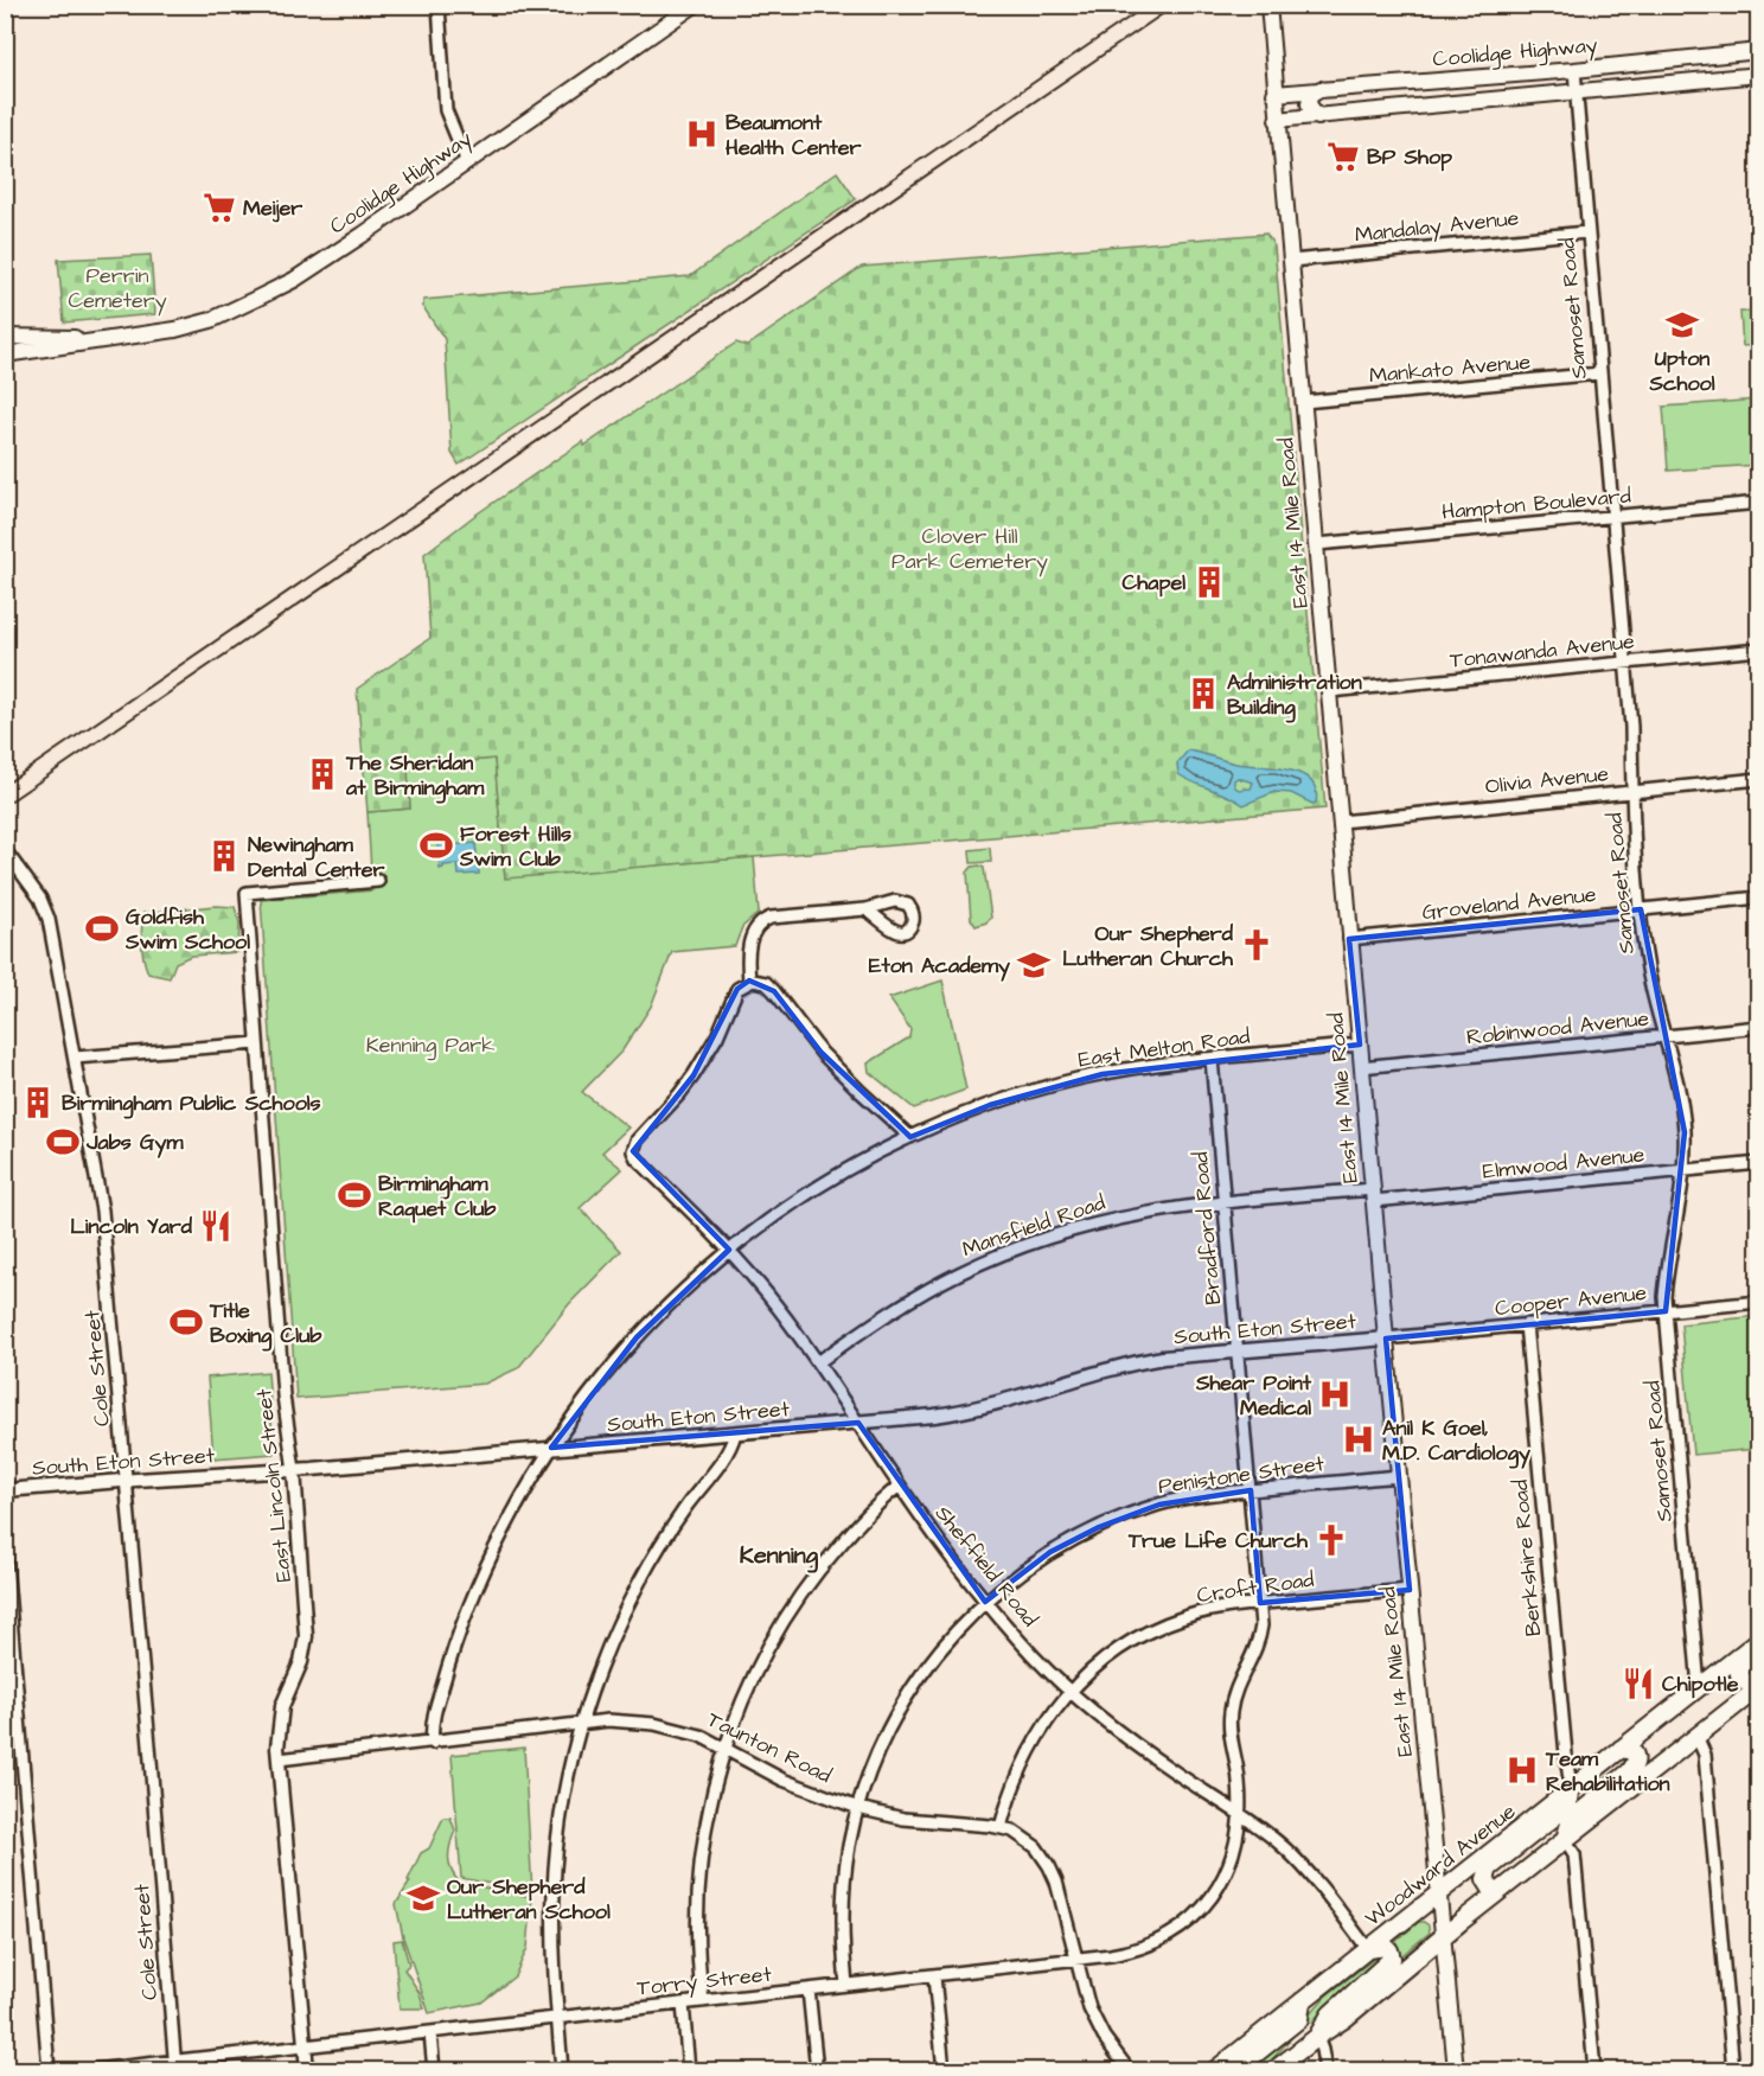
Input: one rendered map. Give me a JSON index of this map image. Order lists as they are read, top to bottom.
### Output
{
  "streets": {
    "main road": ["Coolidge Highway", "East 14 Mile Road", "Woodward Avenue"],
    "street": [
      "Mandalay Avenue",
      "Samoset Road",
      "Mankato Avenue",
      "Hampton Boulevard",
      "Tonawanda Avenue",
      "Olivia Avenue",
      "Groveland Avenue",
      "Robinwood Avenue",
      "East Melton Road",
      "Elmwood Avenue",
      "Mansfield Road",
      "Bradford Road",
      "Cooper Avenue",
      "South Eton Street",
      "Cole Street",
      "Penistone Street",
      "East Lincoln Street",
      "Berkshire Road",
      "Sheffield Road",
      "Croft Road",
      "Taunton Road",
      "Torry Street"
    ]
  },
  "crossings": [
    ["Coolidge Highway", "Samoset Road"],
    ["Coolidge Highway", "East 14 Mile Road"],
    ["Mandalay Avenue", "Samoset Road"],
    ["Mandalay Avenue", "East 14 Mile Road"],
    ["Samoset Road", "Mankato Avenue"],
    ["Samoset Road", "Hampton Boulevard"],
    ["Samoset Road", "Tonawanda Avenue"],
    ["Samoset Road", "Olivia Avenue"],
    ["Samoset Road", "Groveland Avenue"],
    ["Samoset Road", "Robinwood Avenue"],
    ["Samoset Road", "Elmwood Avenue"],
    ["Samoset Road", "Cooper Avenue"],
    ["Samoset Road", "Woodward Avenue"],
    ["Mankato Avenue", "East 14 Mile Road"],
    ["Hampton Boulevard", "East 14 Mile Road"],
    ["East 14 Mile Road", "Tonawanda Avenue"],
    ["East 14 Mile Road", "Olivia Avenue"],
    ["East 14 Mile Road", "Groveland Avenue"],
    ["East 14 Mile Road", "Robinwood Avenue"],
    ["East 14 Mile Road", "East Melton Road"],
    ["East 14 Mile Road", "Elmwood Avenue"],
    ["East 14 Mile Road", "Mansfield Road"],
    ["East 14 Mile Road", "Cooper Avenue"],
    ["East 14 Mile Road", "South Eton Street"],
    ["East 14 Mile Road", "Penistone Street"],
    ["East 14 Mile Road", "Croft Road"],
    ["East 14 Mile Road", "Woodward Avenue"],
    ["East Melton Road", "Bradford Road"],
    ["East Melton Road", "South Eton Street"],
    ["East Melton Road", "Sheffield Road"],
    ["East Melton Road", "Taunton Road"],
    ["Elmwood Avenue", "Mansfield Road"],
    ["Mansfield Road", "Bradford Road"],
    ["Mansfield Road", "Sheffield Road"],
    ["Bradford Road", "South Eton Street"],
    ["Bradford Road", "Penistone Street"],
    ["Bradford Road", "Sheffield Road"],
    ["Bradford Road", "Croft Road"],
    ["Bradford Road", "Torry Street"],
    ["Cooper Avenue", "South Eton Street"],
    ["Cooper Avenue", "Berkshire Road"],
    ["South Eton Street", "Cole Street"],
    ["South Eton Street", "East Lincoln Street"],
    ["South Eton Street", "Sheffield Road"],
    ["Cole Street", "Torry Street"],
    ["Penistone Street", "Sheffield Road"],
    ["Penistone Street", "Taunton Road"],
    ["Penistone Street", "Torry Street"],
    ["East Lincoln Street", "Taunton Road"],
    ["East Lincoln Street", "Torry Street"],
    ["Berkshire Road", "Woodward Avenue"],
    ["Sheffield Road", "Croft Road"],
    ["Sheffield Road", "Woodward Avenue"],
    ["Sheffield Road", "Torry Street"],
    ["Croft Road", "Taunton Road"],
    ["Taunton Road", "Torry Street"]
  ],
  "districts": ["Kenning"],
  "parks": ["Perrin Cemetery", "Clover Hill Park Cemetery", "Kenning Park"],
  "places": {
    "hospital": [
      "Beaumont Health Center",
      "Shear Point Medical",
      "Anil K Goel, M.D. Cardiology",
      "Team Rehabilitation"
    ],
    "supermarket": ["BP Shop", "Meijer"],
    "school or university": ["Upton School", "Eton Academy", "Our Shepherd Lutheran School"],
    "building": [
      "Chapel",
      "Administration Building",
      "The Sheridan at Birmingham",
      "Newingham Dental Center",
      "Birmingham Public Schools"
    ],
    "sports": [
      "Forest Hills Swim Club",
      "Goldfish Swim School",
      "Jabs Gym",
      "Birmingham Raquet Club",
      "Title Boxing Club"
    ],
    "church": ["Our Shepherd Lutheran Church", "True Life Church"],
    "restaurant": ["Lincoln Yard", "Chipotle"]
  }
}
